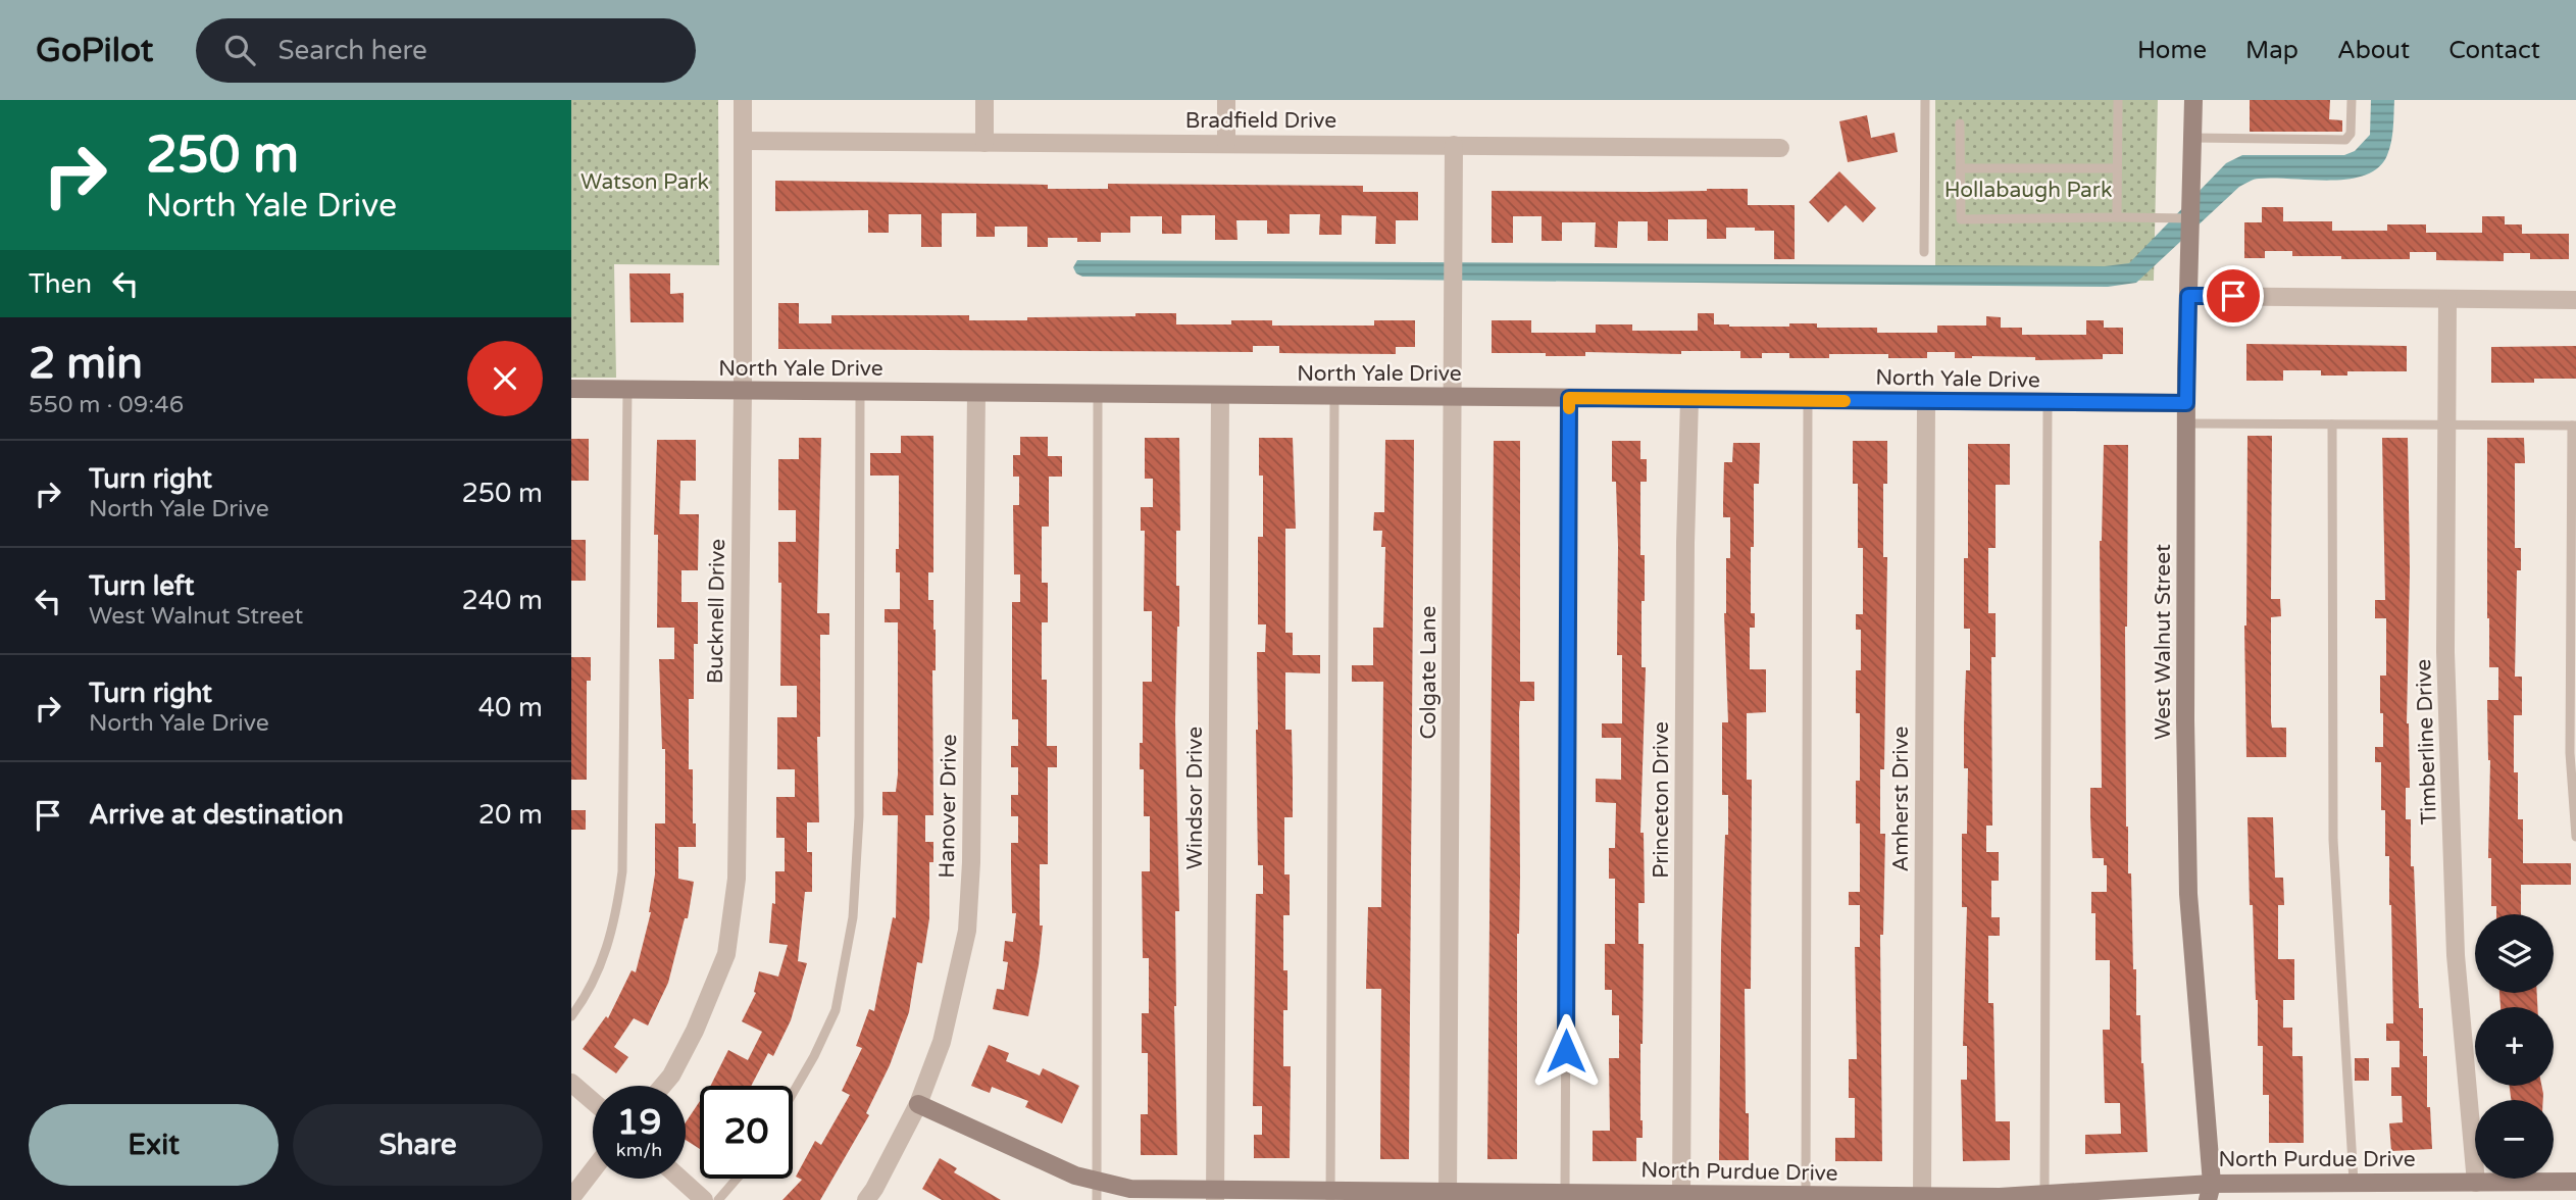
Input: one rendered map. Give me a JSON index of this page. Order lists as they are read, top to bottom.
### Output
{
  "streets": {
    "street": [
      "Bradfield Drive",
      "North Yale Drive",
      "Bucknell Drive",
      "West Walnut Street",
      "Colgate Lane",
      "Timberline Drive",
      "Windsor Drive",
      "Amherst Drive",
      "Princeton Drive",
      "Hanover Drive",
      "North Purdue Drive"
    ]
  },
  "crossings": [
    ["Bradfield Drive", "Bucknell Drive"],
    ["Bradfield Drive", "Colgate Lane"],
    ["North Yale Drive", "Bucknell Drive"],
    ["North Yale Drive", "West Walnut Street"],
    ["North Yale Drive", "Colgate Lane"],
    ["North Yale Drive", "Windsor Drive"],
    ["North Yale Drive", "Amherst Drive"],
    ["North Yale Drive", "Princeton Drive"],
    ["North Yale Drive", "Hanover Drive"],
    ["West Walnut Street", "North Purdue Drive"],
    ["Colgate Lane", "North Purdue Drive"],
    ["Timberline Drive", "North Purdue Drive"],
    ["Windsor Drive", "North Purdue Drive"],
    ["Amherst Drive", "North Purdue Drive"],
    ["Princeton Drive", "North Purdue Drive"],
    ["Hanover Drive", "North Purdue Drive"]
  ],
  "parks": ["Watson Park", "Hollabaugh Park"],
  "page": {
    "header": "GoPilot",
    "search": "Search here",
    "nav": [
      "Home",
      "Map",
      "About",
      "Contact"
    ],
    "turn": ["250 m", "North Yale Drive"],
    "then": "Then",
    "heading": ["2 min", "550 m · 09:46"],
    "list": [
      {
        "name": "Turn right",
        "note": "North Yale Drive",
        "value": "250 m"
      },
      {
        "name": "Turn left",
        "note": "West Walnut Street",
        "value": "240 m"
      },
      {
        "name": "Turn right",
        "note": "North Yale Drive",
        "value": "40 m"
      },
      {
        "name": "Arrive at destination",
        "value": "20 m"
      }
    ],
    "map_buttons": ["+", "−"],
    "speed": "19 km/h",
    "limit": "20",
    "buttons": ["Exit", "Share"]
  }
}
